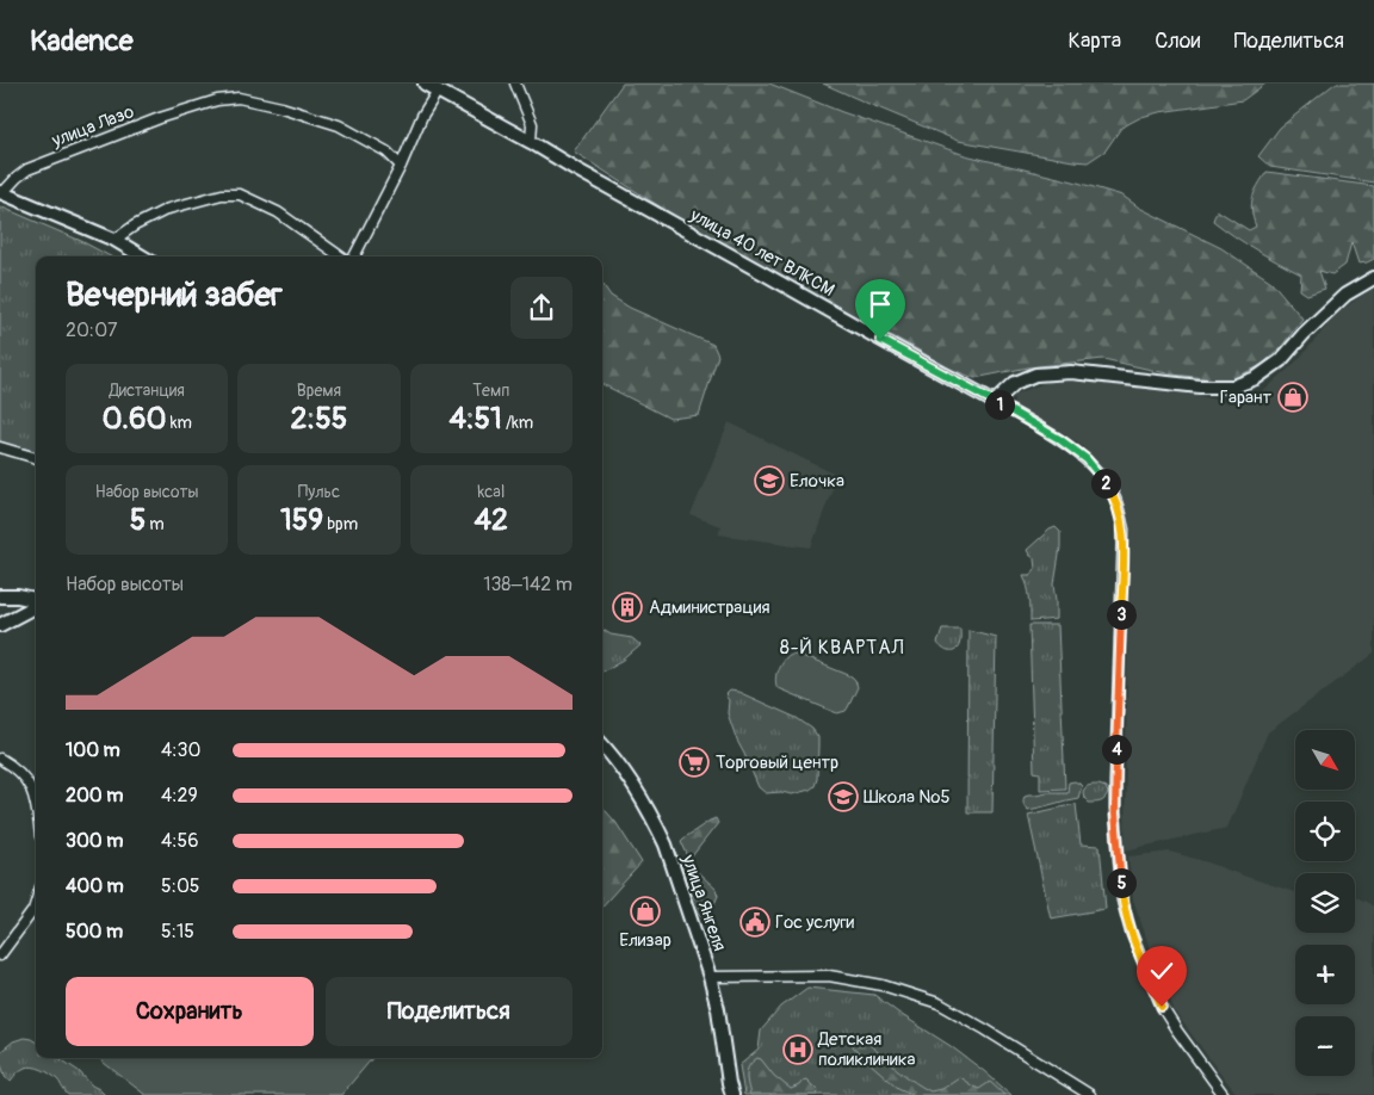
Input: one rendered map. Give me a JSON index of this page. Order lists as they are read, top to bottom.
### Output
{
  "streets": {
    "street": ["улица Лазо", "улица 40 лет ВЛКСМ", "улица Янгеля"]
  },
  "districts": ["8-Й КВАРТАЛ"],
  "places": {
    "shop": ["Гарант", "Елизар"],
    "school or university": ["Елочка", "Школа №5"],
    "building": ["Администрация"],
    "supermarket": ["Торговый центр"],
    "public building": ["Гос услуги"],
    "hospital": ["Детская поликлиника"]
  },
  "north": "bottom right",
  "page": {
    "header": "Kadence",
    "nav": ["Карта", "Слои", "Поделиться"],
    "heading": ["Вечерний забег", "20:07"],
    "stats": [
      ["Дистанция", "0.60 km"],
      ["Время", "2:55"],
      ["Темп", "4:51 /km"],
      ["Набор высоты", "5 m"],
      ["Пульс", "159 bpm"],
      ["kcal", "42"]
    ],
    "pins": [
      "1",
      "2",
      "3",
      "4",
      "5"
    ],
    "chart": ["Набор высоты", "138–142 m"],
    "list": [
      {
        "name": "100 m",
        "note": "4:30"
      },
      {
        "name": "200 m",
        "note": "4:29"
      },
      {
        "name": "300 m",
        "note": "4:56"
      },
      {
        "name": "400 m",
        "note": "5:05"
      },
      {
        "name": "500 m",
        "note": "5:15"
      }
    ],
    "map_buttons": ["+", "−"],
    "buttons": ["Сохранить", "Поделиться"]
  }
}
